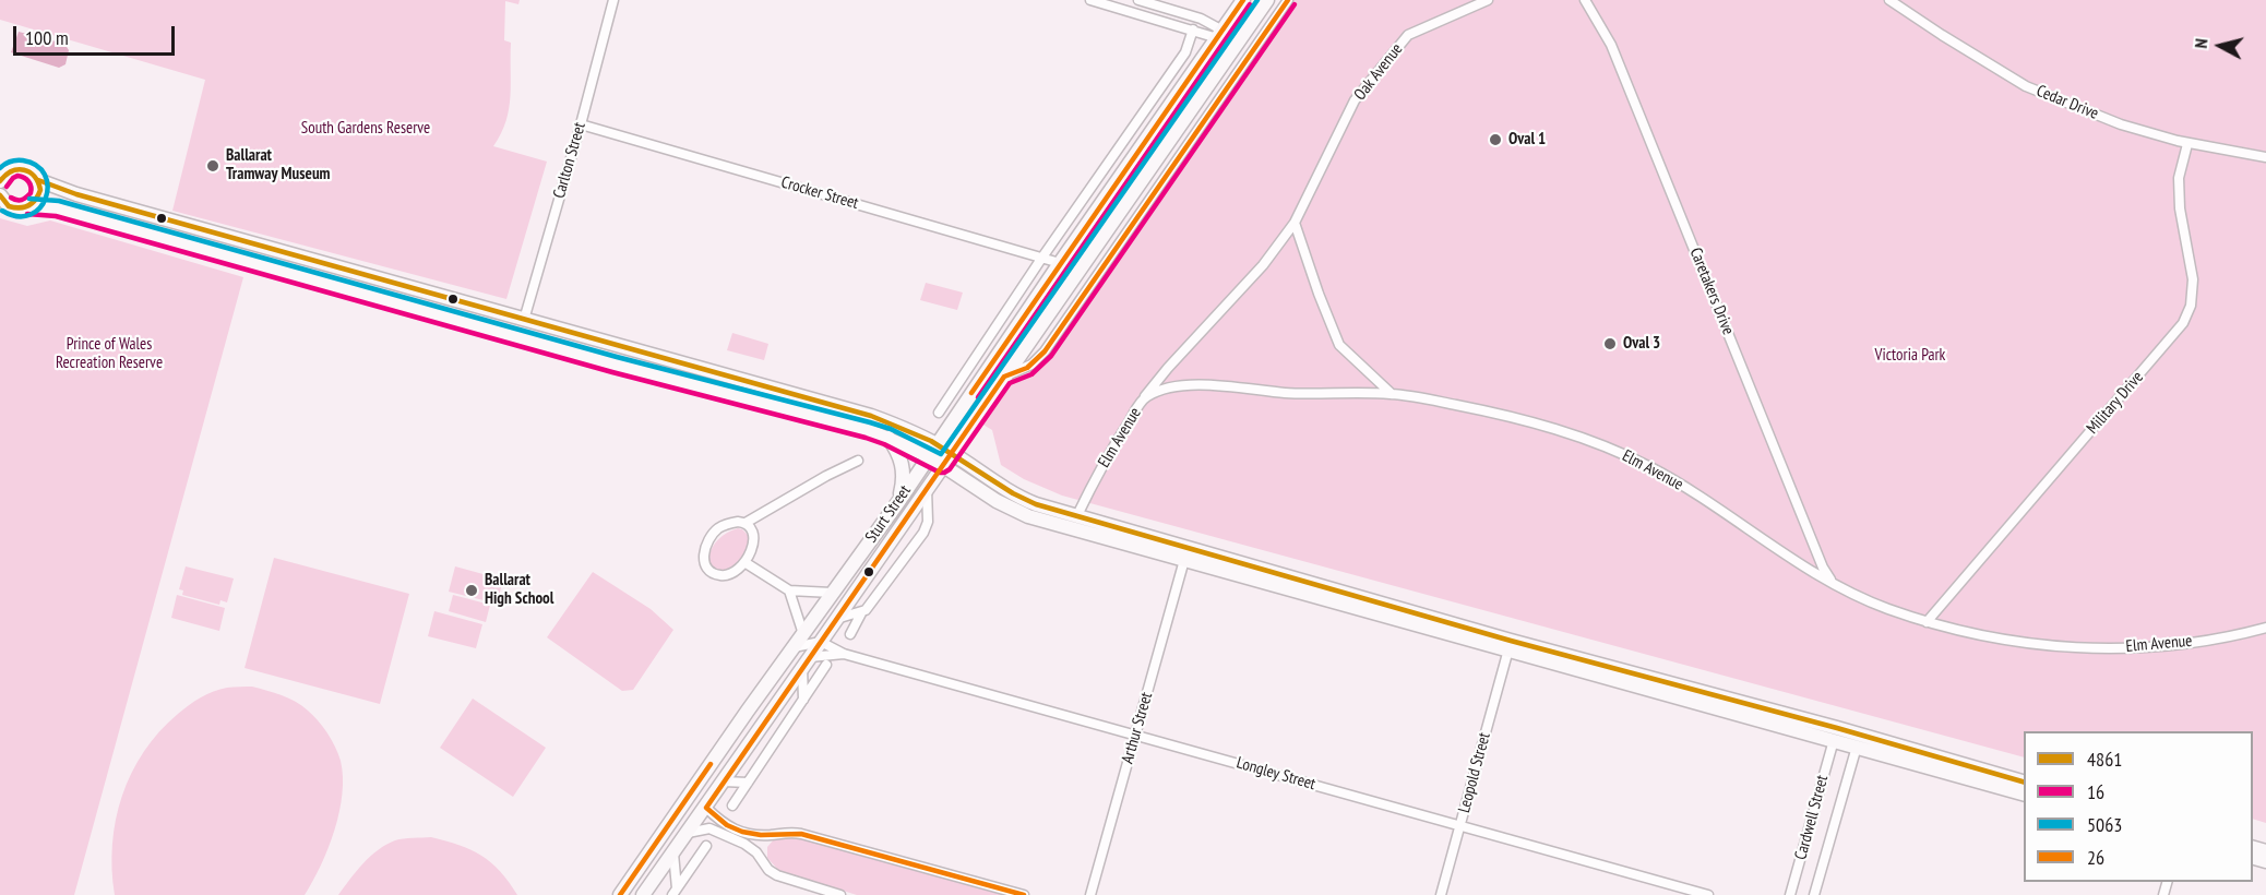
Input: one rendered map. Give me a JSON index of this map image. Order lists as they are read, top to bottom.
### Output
{
  "streets": {
    "main road": ["Sturt Street"],
    "street": [
      "Oak Avenue",
      "Cedar Drive",
      "Carlton Street",
      "Crocker Street",
      "Caretakers Drive",
      "Military Drive",
      "Elm Avenue",
      "Arthur Street",
      "Leopold Street",
      "Longley Street",
      "Cardwell Street"
    ]
  },
  "crossings": [
    ["Oak Avenue", "Elm Avenue"],
    ["Cedar Drive", "Military Drive"],
    ["Carlton Street", "Crocker Street"],
    ["Crocker Street", "Sturt Street"],
    ["Caretakers Drive", "Elm Avenue"],
    ["Military Drive", "Elm Avenue"],
    ["Sturt Street", "Longley Street"],
    ["Arthur Street", "Longley Street"],
    ["Leopold Street", "Longley Street"]
  ],
  "parks": ["South Gardens Reserve", "Prince of Wales Recreation Reserve", "Victoria Park"],
  "places": [
    "Oval 1",
    "Ballarat Tramway Museum",
    "Oval 3",
    "Ballarat High School"
  ],
  "lines": [
    "transit line 5063",
    "transit line 26",
    "transit line 16",
    "transit line 4861"
  ],
  "legend": [
    "4861",
    "16",
    "5063",
    "26"
  ],
  "scale_bar": "100 m",
  "north": "left"
}
